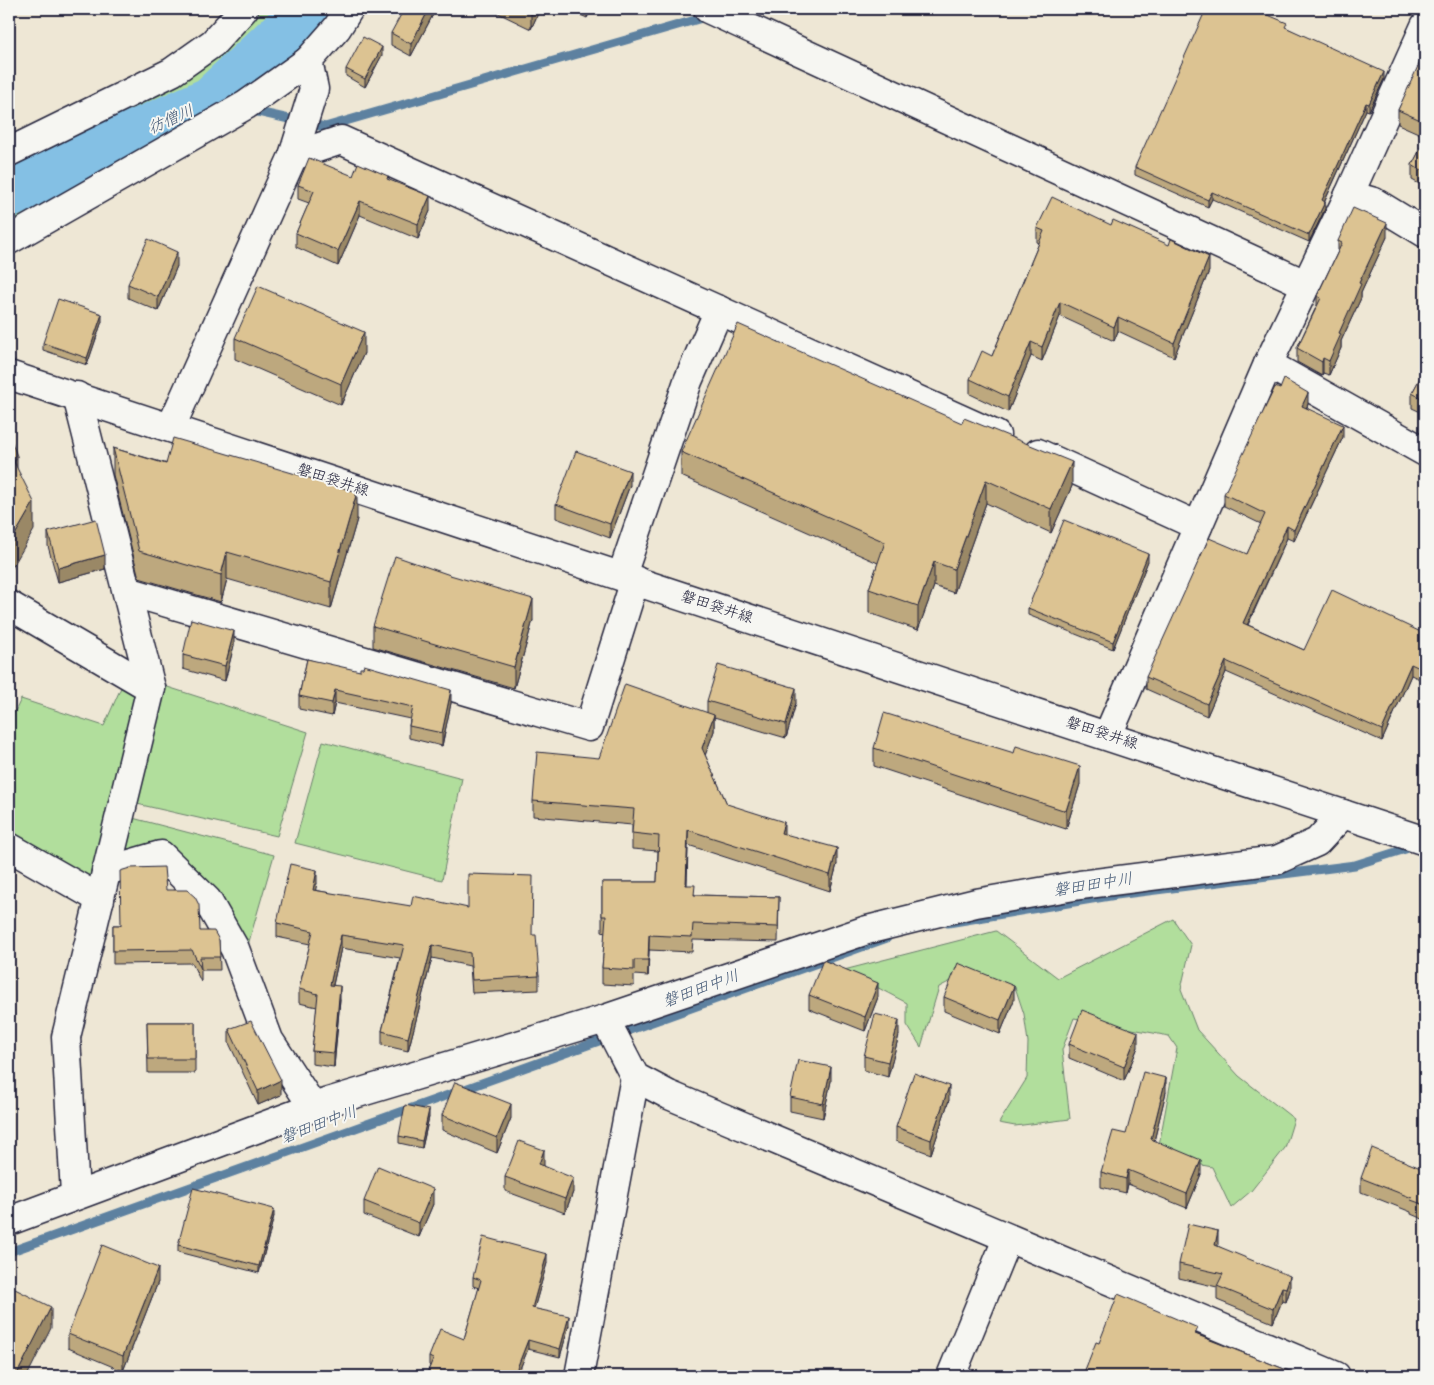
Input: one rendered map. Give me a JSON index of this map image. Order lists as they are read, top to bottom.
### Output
{
  "streets": {
    "street": ["磐田袋井線"]
  },
  "water": ["彷僧川", "磐田田中川"]
}
